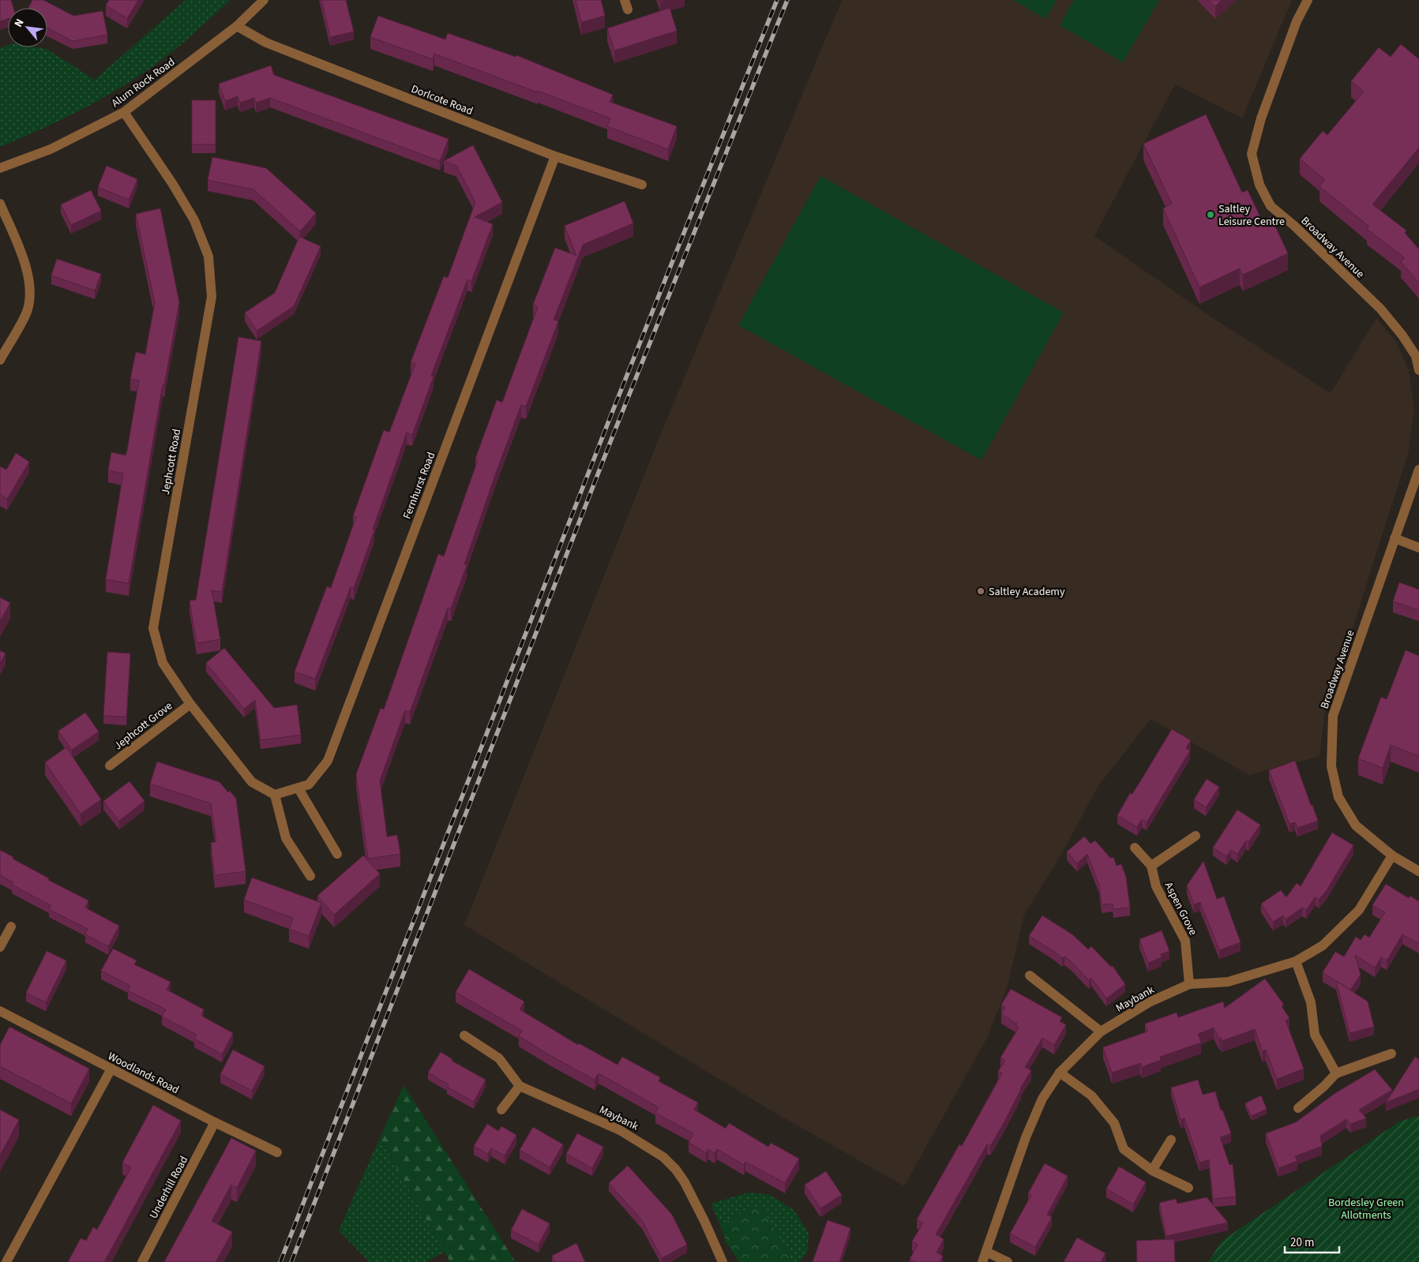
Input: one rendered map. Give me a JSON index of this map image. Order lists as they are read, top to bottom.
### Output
{
  "streets": {
    "street": [
      "Alum Rock Road",
      "Dorlcote Road",
      "Broadway Avenue",
      "Jephcott Road",
      "Fernhurst Road",
      "Jephcott Grove",
      "Aspen Grove",
      "Maybank",
      "Woodlands Road",
      "Underhill Road"
    ]
  },
  "crossings": [
    ["Alum Rock Road", "Dorlcote Road"],
    ["Alum Rock Road", "Jephcott Road"],
    ["Dorlcote Road", "Fernhurst Road"],
    ["Broadway Avenue", "Maybank"],
    ["Jephcott Road", "Fernhurst Road"],
    ["Jephcott Road", "Jephcott Grove"],
    ["Aspen Grove", "Maybank"],
    ["Woodlands Road", "Underhill Road"]
  ],
  "parks": ["Bordesley Green Allotments"],
  "places": ["Saltley Leisure Centre", "Saltley Academy"],
  "scale_bar": "20 m",
  "north": "top left"
}
